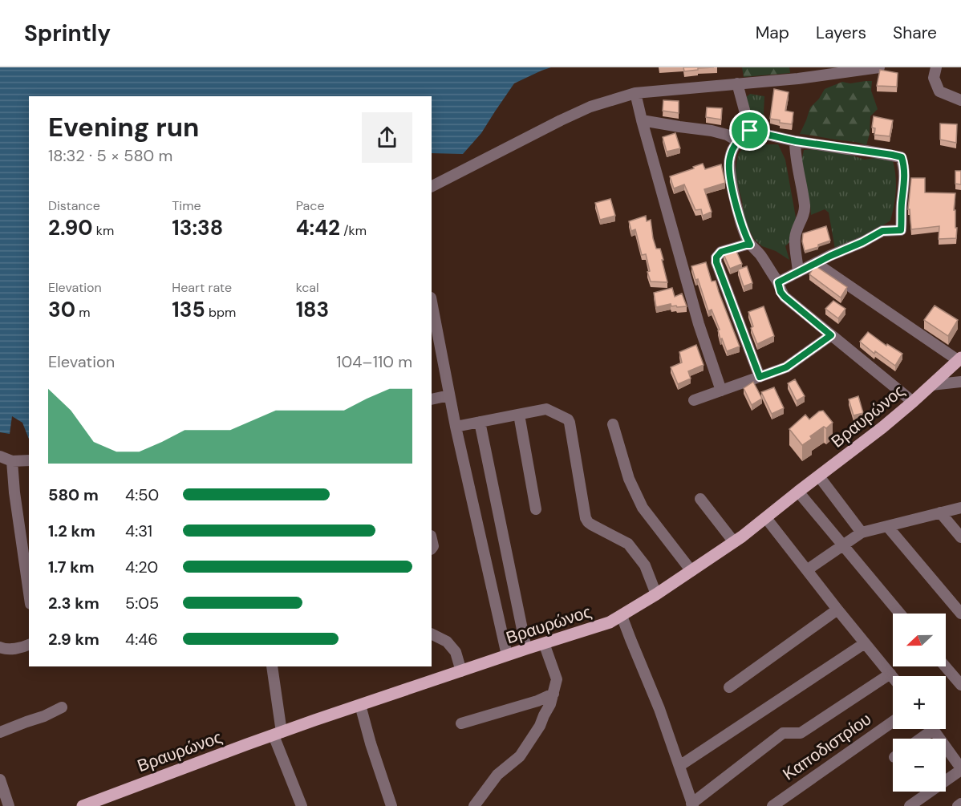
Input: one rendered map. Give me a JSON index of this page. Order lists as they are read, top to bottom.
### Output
{
  "streets": {
    "main road": ["Βραυρώνος"],
    "street": ["Καποδιστρίου"]
  },
  "north": "left",
  "page": {
    "header": "Sprintly",
    "nav": ["Map", "Layers", "Share"],
    "heading": ["Evening run", "18:32 · 5 × 580 m"],
    "stats": [
      ["Distance", "2.90 km"],
      ["Time", "13:38"],
      ["Pace", "4:42 /km"],
      ["Elevation", "30 m"],
      ["Heart rate", "135 bpm"],
      ["kcal", "183"]
    ],
    "chart": ["Elevation", "104–110 m"],
    "list": [
      {
        "name": "580 m",
        "note": "4:50"
      },
      {
        "name": "1.2 km",
        "note": "4:31"
      },
      {
        "name": "1.7 km",
        "note": "4:20"
      },
      {
        "name": "2.3 km",
        "note": "5:05"
      },
      {
        "name": "2.9 km",
        "note": "4:46"
      }
    ],
    "map_buttons": ["+", "−"]
  }
}
